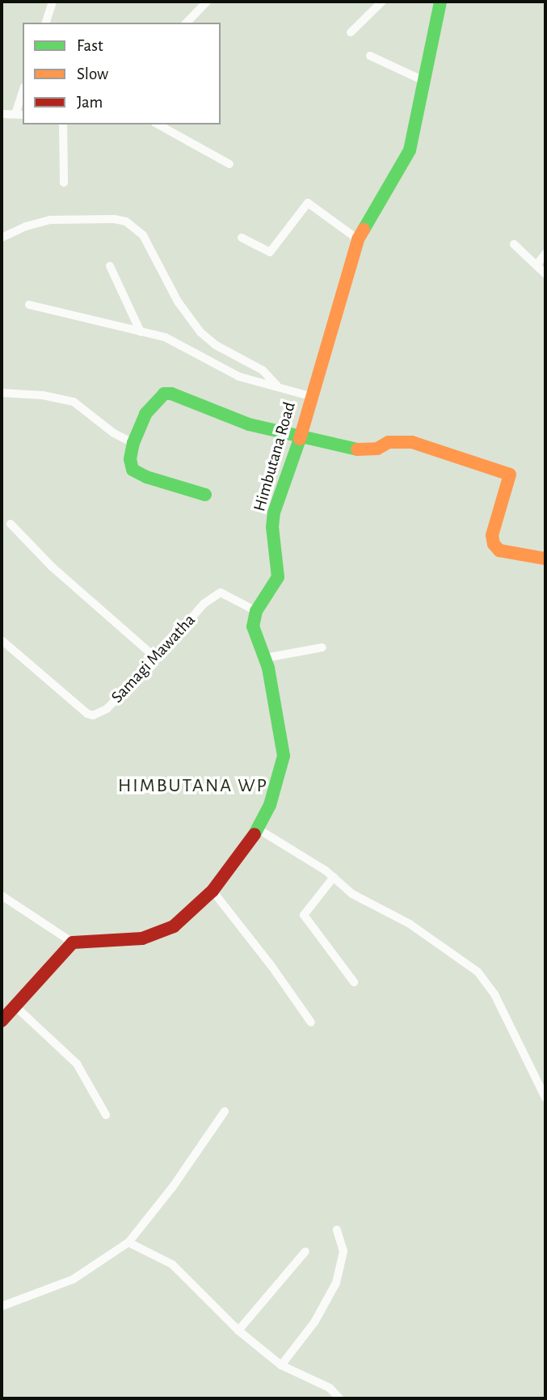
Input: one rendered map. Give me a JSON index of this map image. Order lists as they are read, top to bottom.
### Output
{
  "streets": {
    "street": ["Himbutana Road", "Samagi Mawatha"]
  },
  "crossings": [
    ["Himbutana Road", "Samagi Mawatha"]
  ],
  "districts": ["HIMBUTANA WP"],
  "legend": ["Fast", "Slow", "Jam"]
}
